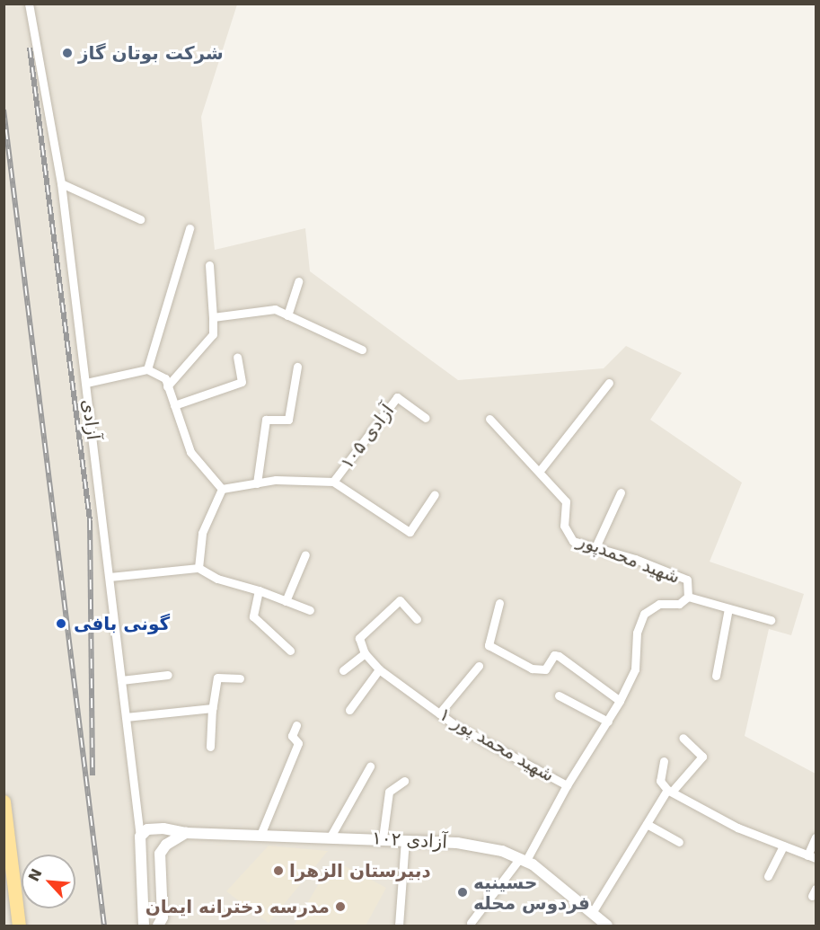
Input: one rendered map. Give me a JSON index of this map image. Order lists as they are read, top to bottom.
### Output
{
  "streets": {
    "street": [
      "آزادی",
      "آزادی ۱۰۵",
      "شهید محمدپور",
      "شهید محمد پور ۱",
      "آزادی ۱۰۲"
    ]
  },
  "crossings": [
    ["شهید محمدپور", "شهید محمد پور ۱"],
    ["شهید محمدپور", "آزادی ۱۰۲"]
  ],
  "places": [
    "شرکت بوتان گاز",
    "گونی بافی",
    "دبیرستان الزهرا",
    "حسینیه فردوس محله",
    "مدرسه دخترانه ایمان"
  ],
  "north": "top left"
}
